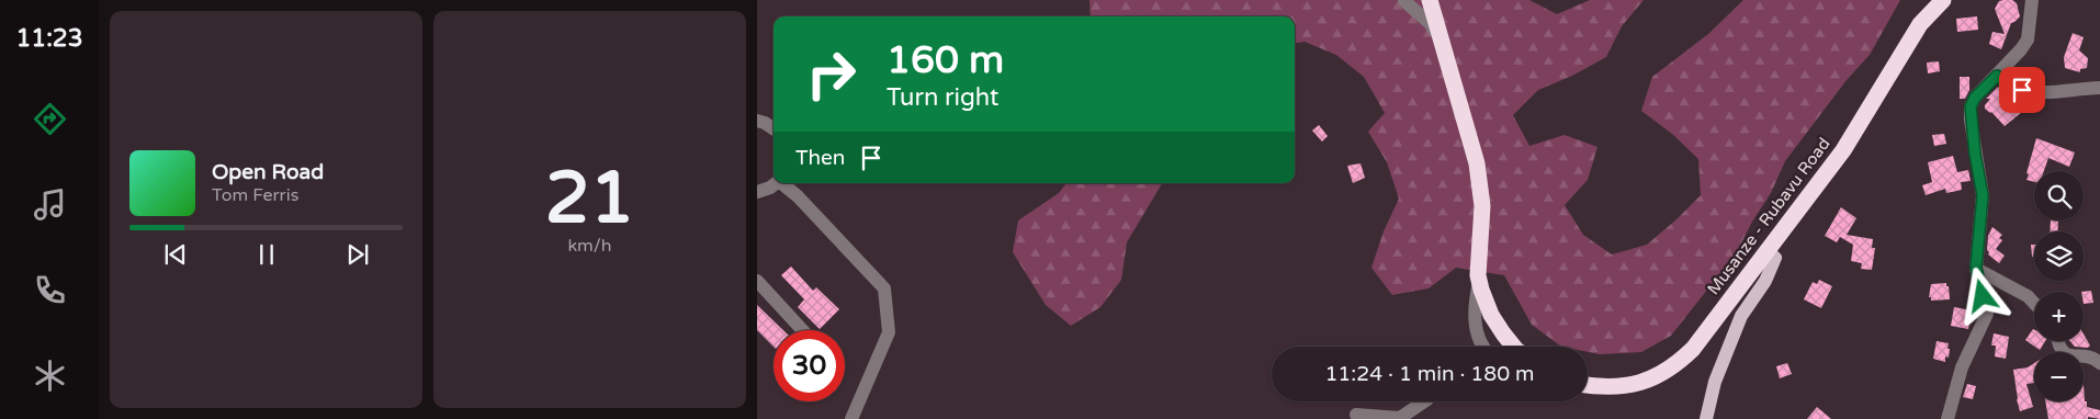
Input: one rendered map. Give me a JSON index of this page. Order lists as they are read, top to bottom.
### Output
{
  "streets": {
    "highway": ["Musanze - Rubavu Road"]
  },
  "page": {
    "tabs": "11:23",
    "tile": ["21", "km/h"],
    "turn": ["160 m", "Turn right"],
    "then": "Then",
    "song": ["Open Road", "Tom Ferris"],
    "map_buttons": ["+", "−"],
    "limit": "30",
    "trip": "11:24 · 1 min · 180 m"
  }
}
